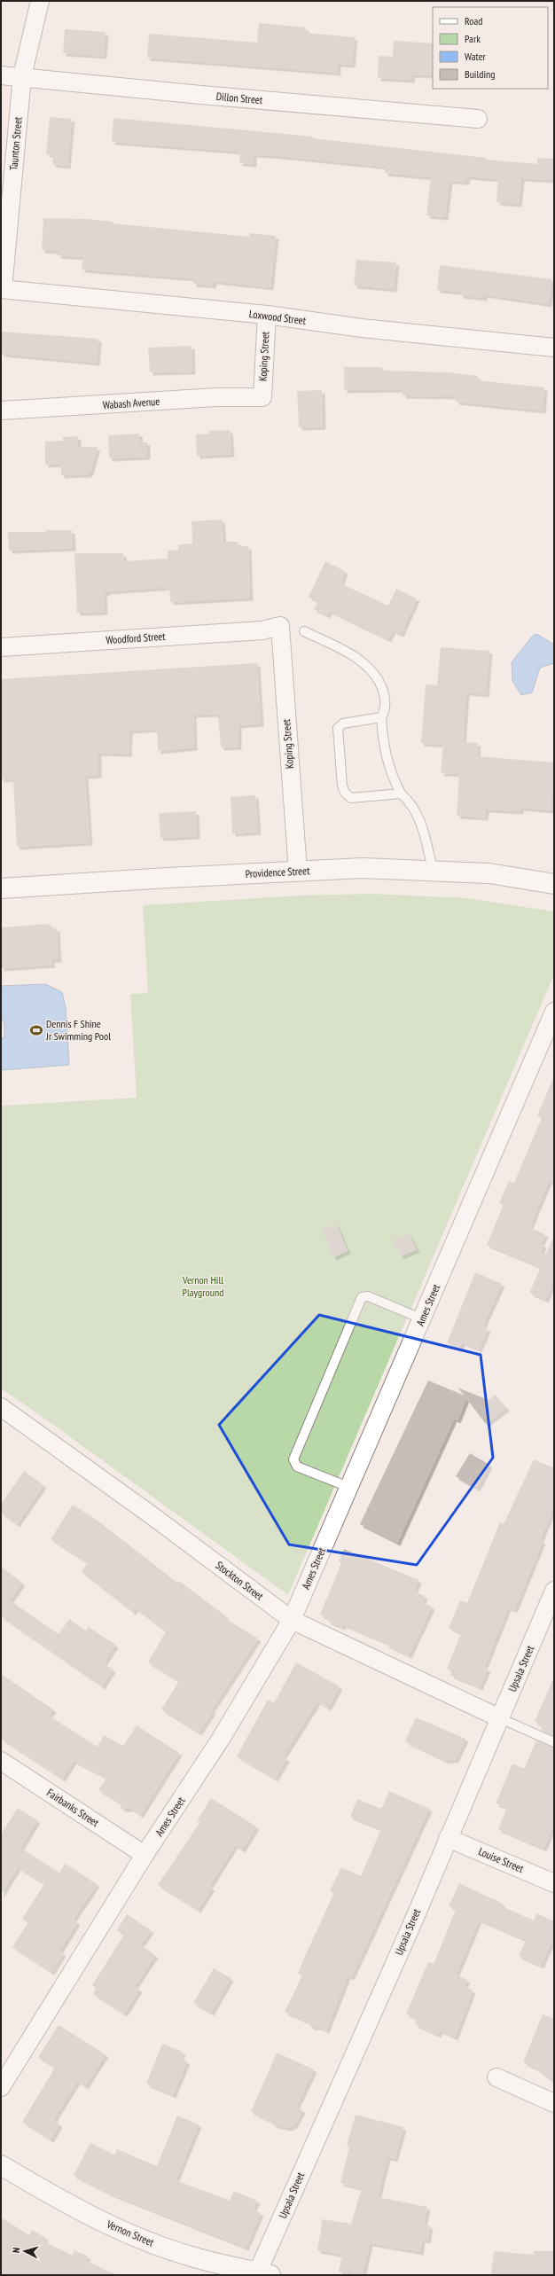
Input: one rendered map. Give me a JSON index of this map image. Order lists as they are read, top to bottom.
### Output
{
  "streets": {
    "main road": ["Providence Street", "Vernon Street"],
    "street": [
      "Dillon Street",
      "Taunton Street",
      "Loxwood Street",
      "Koping Street",
      "Wabash Avenue",
      "Woodford Street",
      "Ames Street",
      "Stockton Street",
      "Upsala Street",
      "Fairbanks Street",
      "Louise Street"
    ]
  },
  "crossings": [
    ["Dillon Street", "Taunton Street"],
    ["Taunton Street", "Loxwood Street"],
    ["Loxwood Street", "Koping Street"],
    ["Koping Street", "Wabash Avenue"],
    ["Koping Street", "Woodford Street"],
    ["Koping Street", "Providence Street"],
    ["Ames Street", "Stockton Street"],
    ["Ames Street", "Fairbanks Street"],
    ["Stockton Street", "Upsala Street"],
    ["Upsala Street", "Louise Street"],
    ["Upsala Street", "Vernon Street"]
  ],
  "parks": ["Vernon Hill Playground"],
  "places": {
    "sports": ["Dennis F Shine Jr Swimming Pool"]
  },
  "legend": [
    "Road",
    "Park",
    "Water",
    "Building"
  ],
  "north": "left"
}
